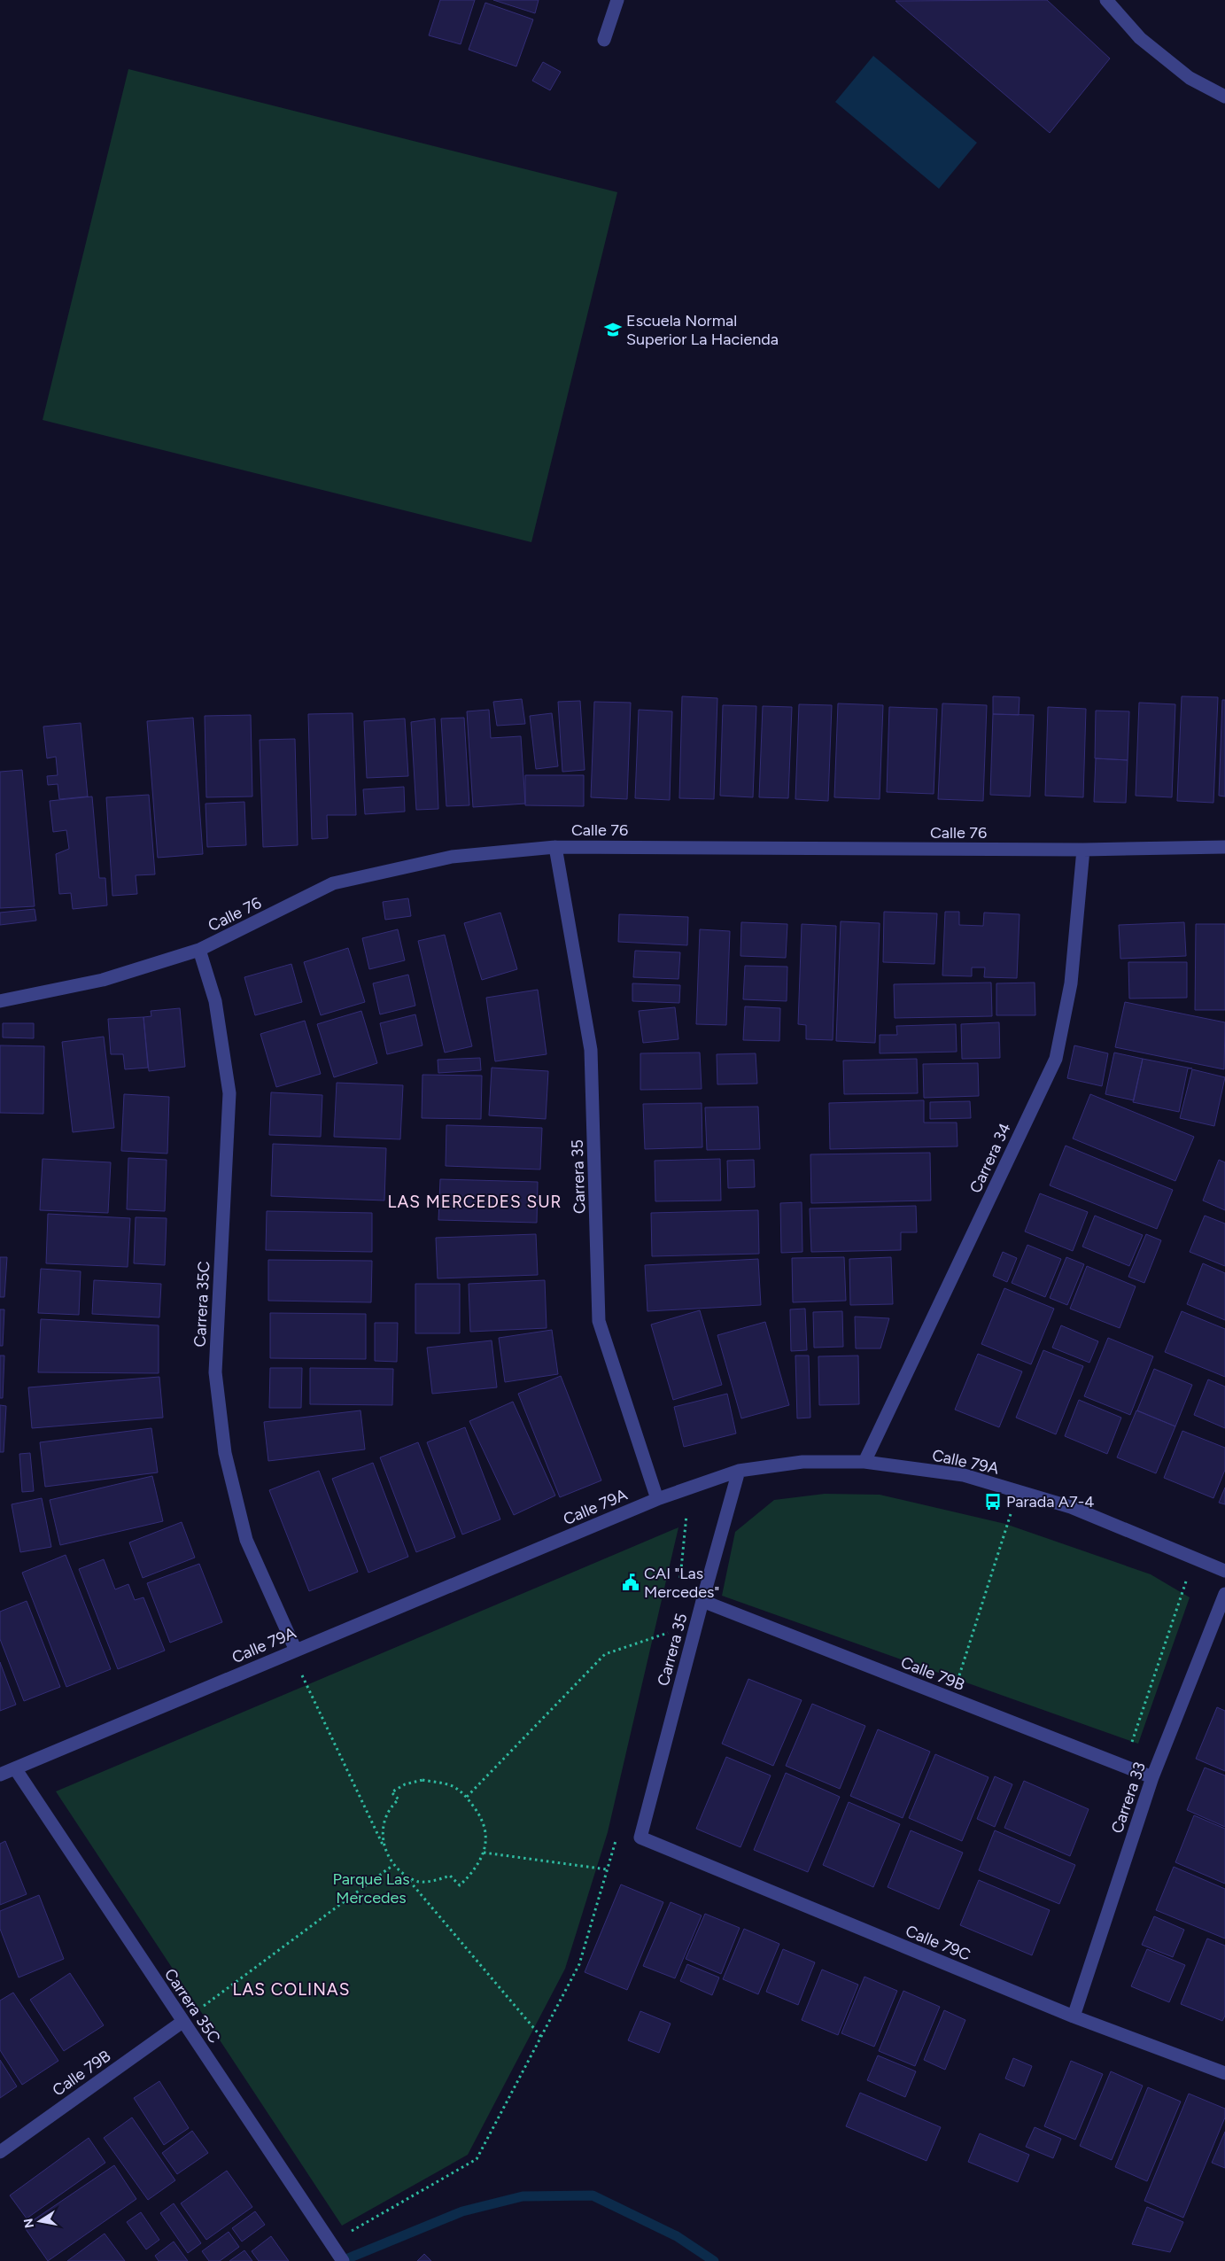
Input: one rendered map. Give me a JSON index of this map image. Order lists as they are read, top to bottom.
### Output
{
  "streets": {
    "street": [
      "Calle 76",
      "Carrera 34",
      "Carrera 35",
      "Carrera 35C",
      "Calle 79A",
      "Calle 79B",
      "Carrera 33",
      "Calle 79C"
    ]
  },
  "crossings": [
    ["Calle 76", "Carrera 34"],
    ["Calle 76", "Carrera 35"],
    ["Calle 76", "Carrera 35C"],
    ["Carrera 34", "Calle 79A"],
    ["Carrera 35", "Calle 79A"],
    ["Carrera 35", "Calle 79B"],
    ["Carrera 35", "Calle 79C"],
    ["Carrera 35C", "Calle 79A"],
    ["Carrera 35C", "Calle 79B"],
    ["Calle 79B", "Carrera 33"],
    ["Carrera 33", "Calle 79C"]
  ],
  "districts": ["LAS MERCEDES SUR", "LAS COLINAS"],
  "parks": ["Parque Las Mercedes"],
  "places": {
    "school or university": ["Escuela Normal Superior La Hacienda"],
    "bus stop": ["Parada A7-4"],
    "public building": ["CAI \"Las Mercedes\""]
  },
  "north": "left"
}
